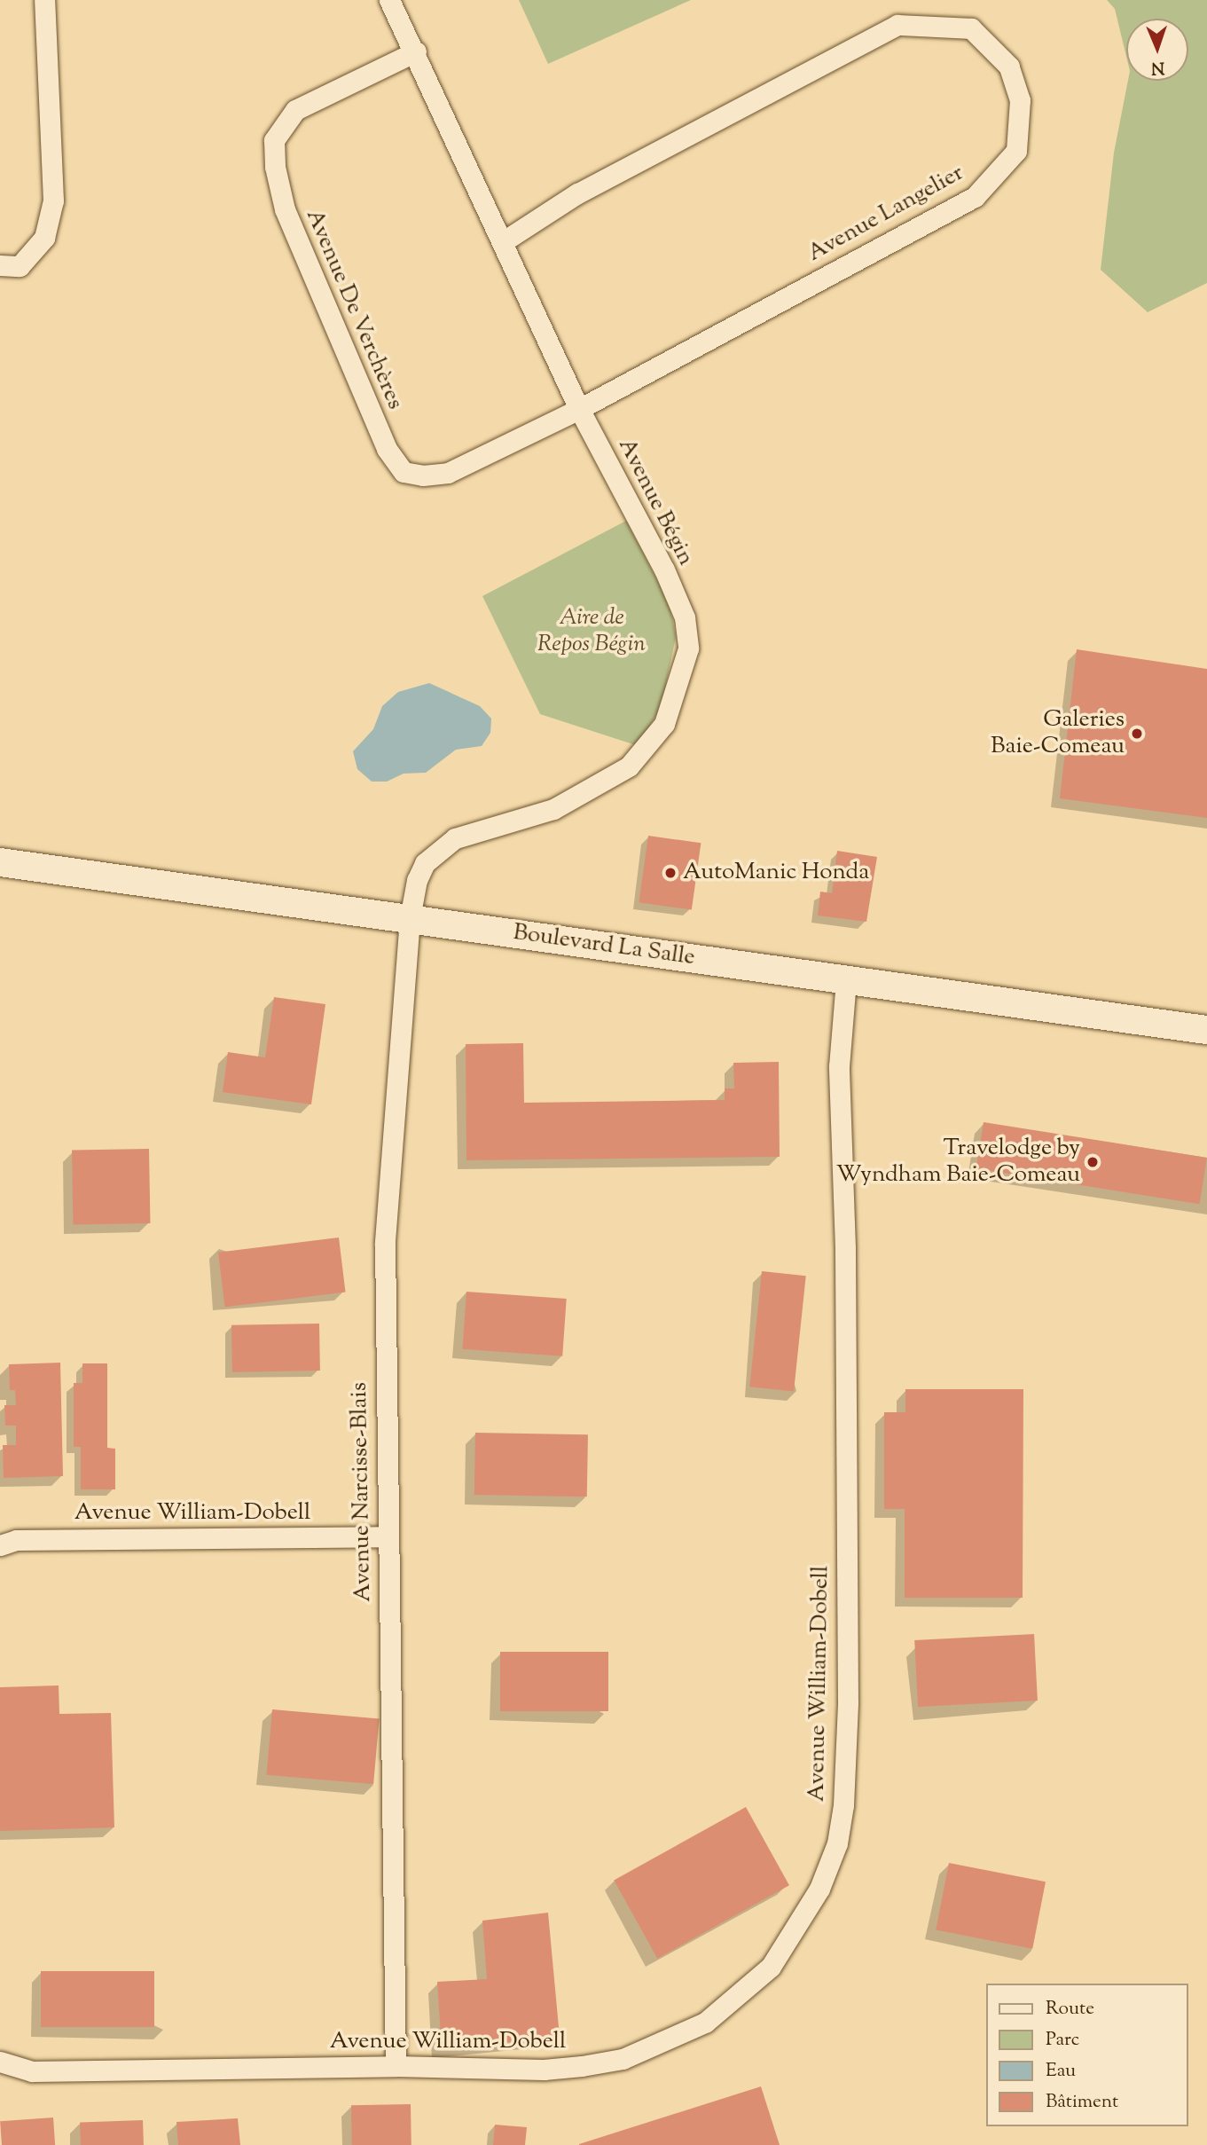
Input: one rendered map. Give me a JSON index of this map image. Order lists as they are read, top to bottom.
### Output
{
  "streets": {
    "street": [
      "Avenue Langelier",
      "Avenue De Verchères",
      "Avenue Bégin",
      "Boulevard La Salle",
      "Avenue Narcisse-Blais",
      "Avenue William-Dobell"
    ]
  },
  "crossings": [
    ["Avenue Langelier", "Avenue De Verchères"],
    ["Avenue Langelier", "Avenue Bégin"],
    ["Avenue De Verchères", "Avenue Bégin"],
    ["Avenue Bégin", "Boulevard La Salle"],
    ["Avenue Bégin", "Avenue Narcisse-Blais"],
    ["Boulevard La Salle", "Avenue Narcisse-Blais"],
    ["Boulevard La Salle", "Avenue William-Dobell"],
    ["Avenue Narcisse-Blais", "Avenue William-Dobell"]
  ],
  "parks": ["Aire de Repos Bégin"],
  "places": ["Galeries Baie-Comeau", "AutoManic Honda", "Travelodge by Wyndham Baie-Comeau"],
  "legend": [
    "Route",
    "Parc",
    "Eau",
    "Bâtiment"
  ],
  "north": "bottom"
}
